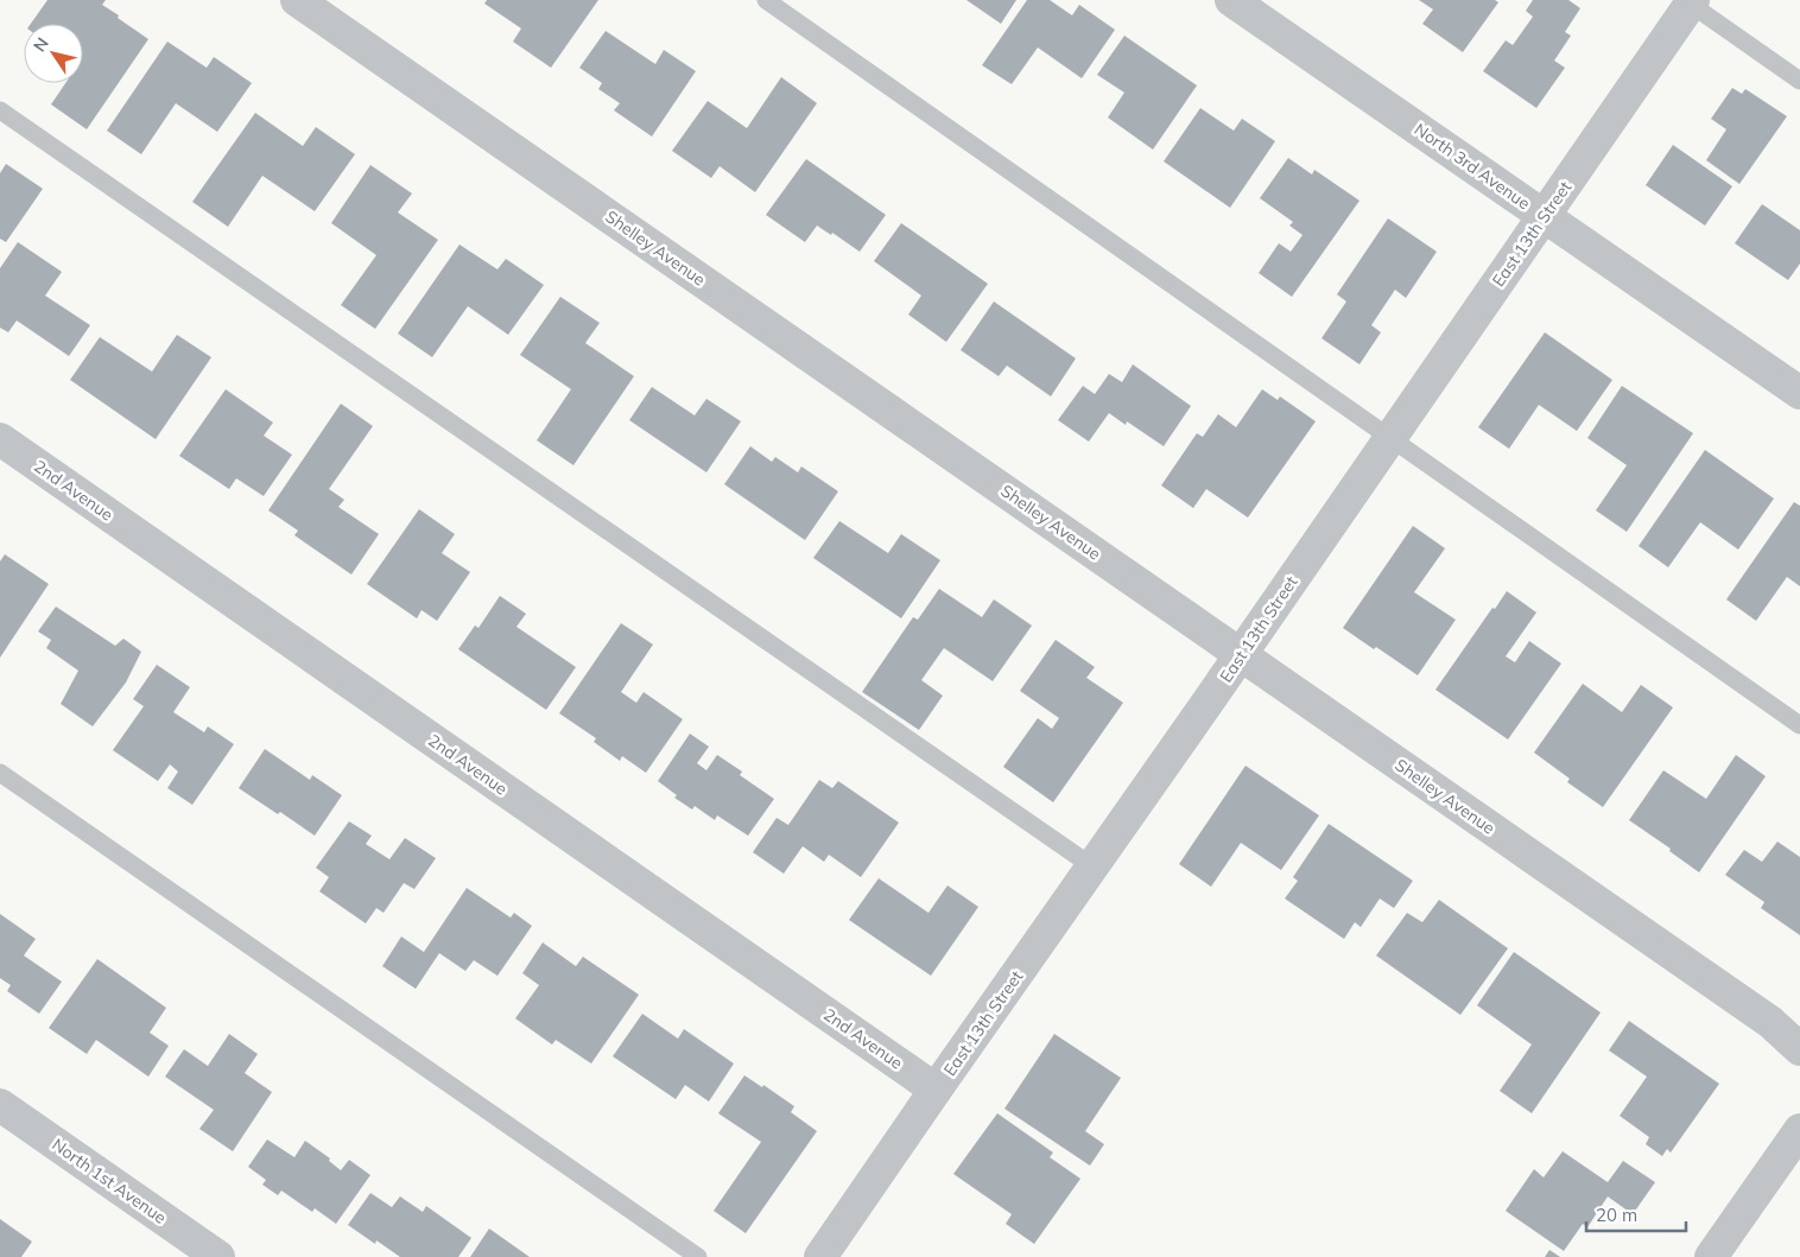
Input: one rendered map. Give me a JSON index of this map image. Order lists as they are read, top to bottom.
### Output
{
  "streets": {
    "street": [
      "North 3rd Avenue",
      "East 13th Street",
      "Shelley Avenue",
      "2nd Avenue",
      "North 1st Avenue"
    ]
  },
  "crossings": [
    ["North 3rd Avenue", "East 13th Street"],
    ["East 13th Street", "Shelley Avenue"],
    ["East 13th Street", "2nd Avenue"]
  ],
  "scale_bar": "20 m",
  "north": "top left"
}
